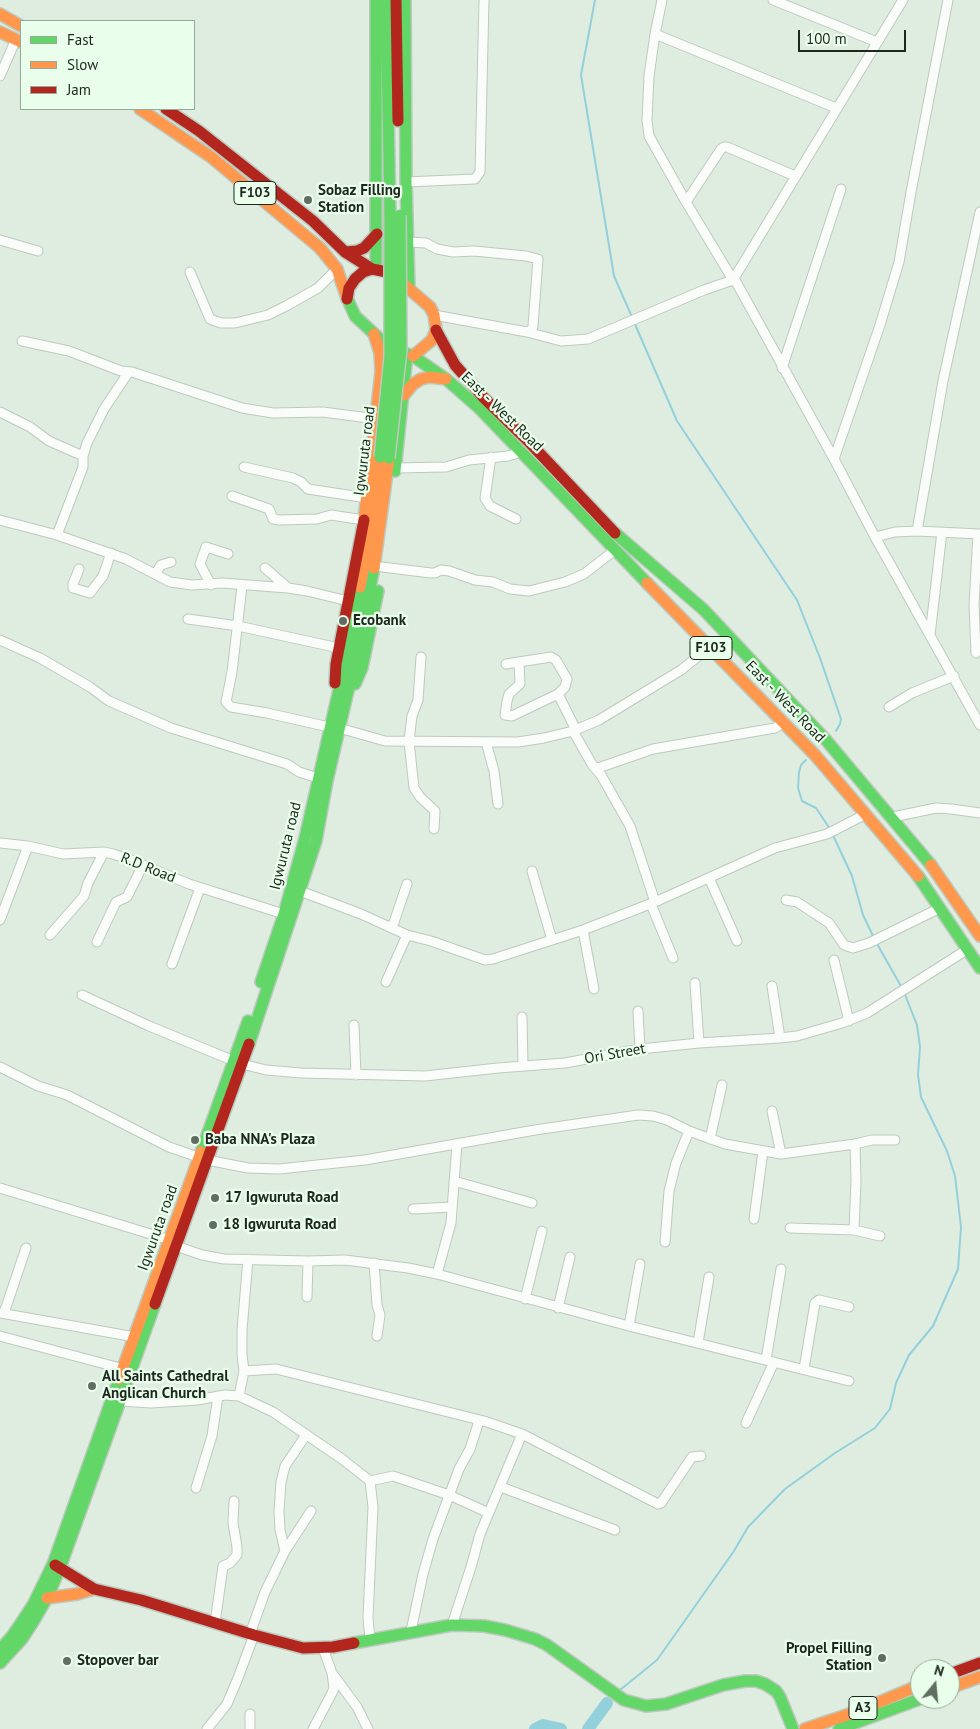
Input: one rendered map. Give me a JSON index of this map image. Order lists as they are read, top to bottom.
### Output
{
  "streets": {
    "main road": [
      "F103",
      "East - West Road",
      "Igwuruta road",
      "A3"
    ],
    "street": ["R.D Road", "Ori Street"]
  },
  "crossings": [
    ["F103", "East - West Road"],
    ["East - West Road", "Ori Street"],
    ["Igwuruta road", "R.D Road"],
    ["Igwuruta road", "Ori Street"]
  ],
  "places": [
    "Sobaz Filling Station",
    "Ecobank",
    "Baba NNA's Plaza",
    "17 Igwuruta Road",
    "18 Igwuruta Road",
    "All Saints Cathedral Anglican Church",
    "Propel Filling Station",
    "Stopover bar"
  ],
  "legend": ["Fast", "Slow", "Jam"],
  "scale_bar": "100 m",
  "north": "top"
}
